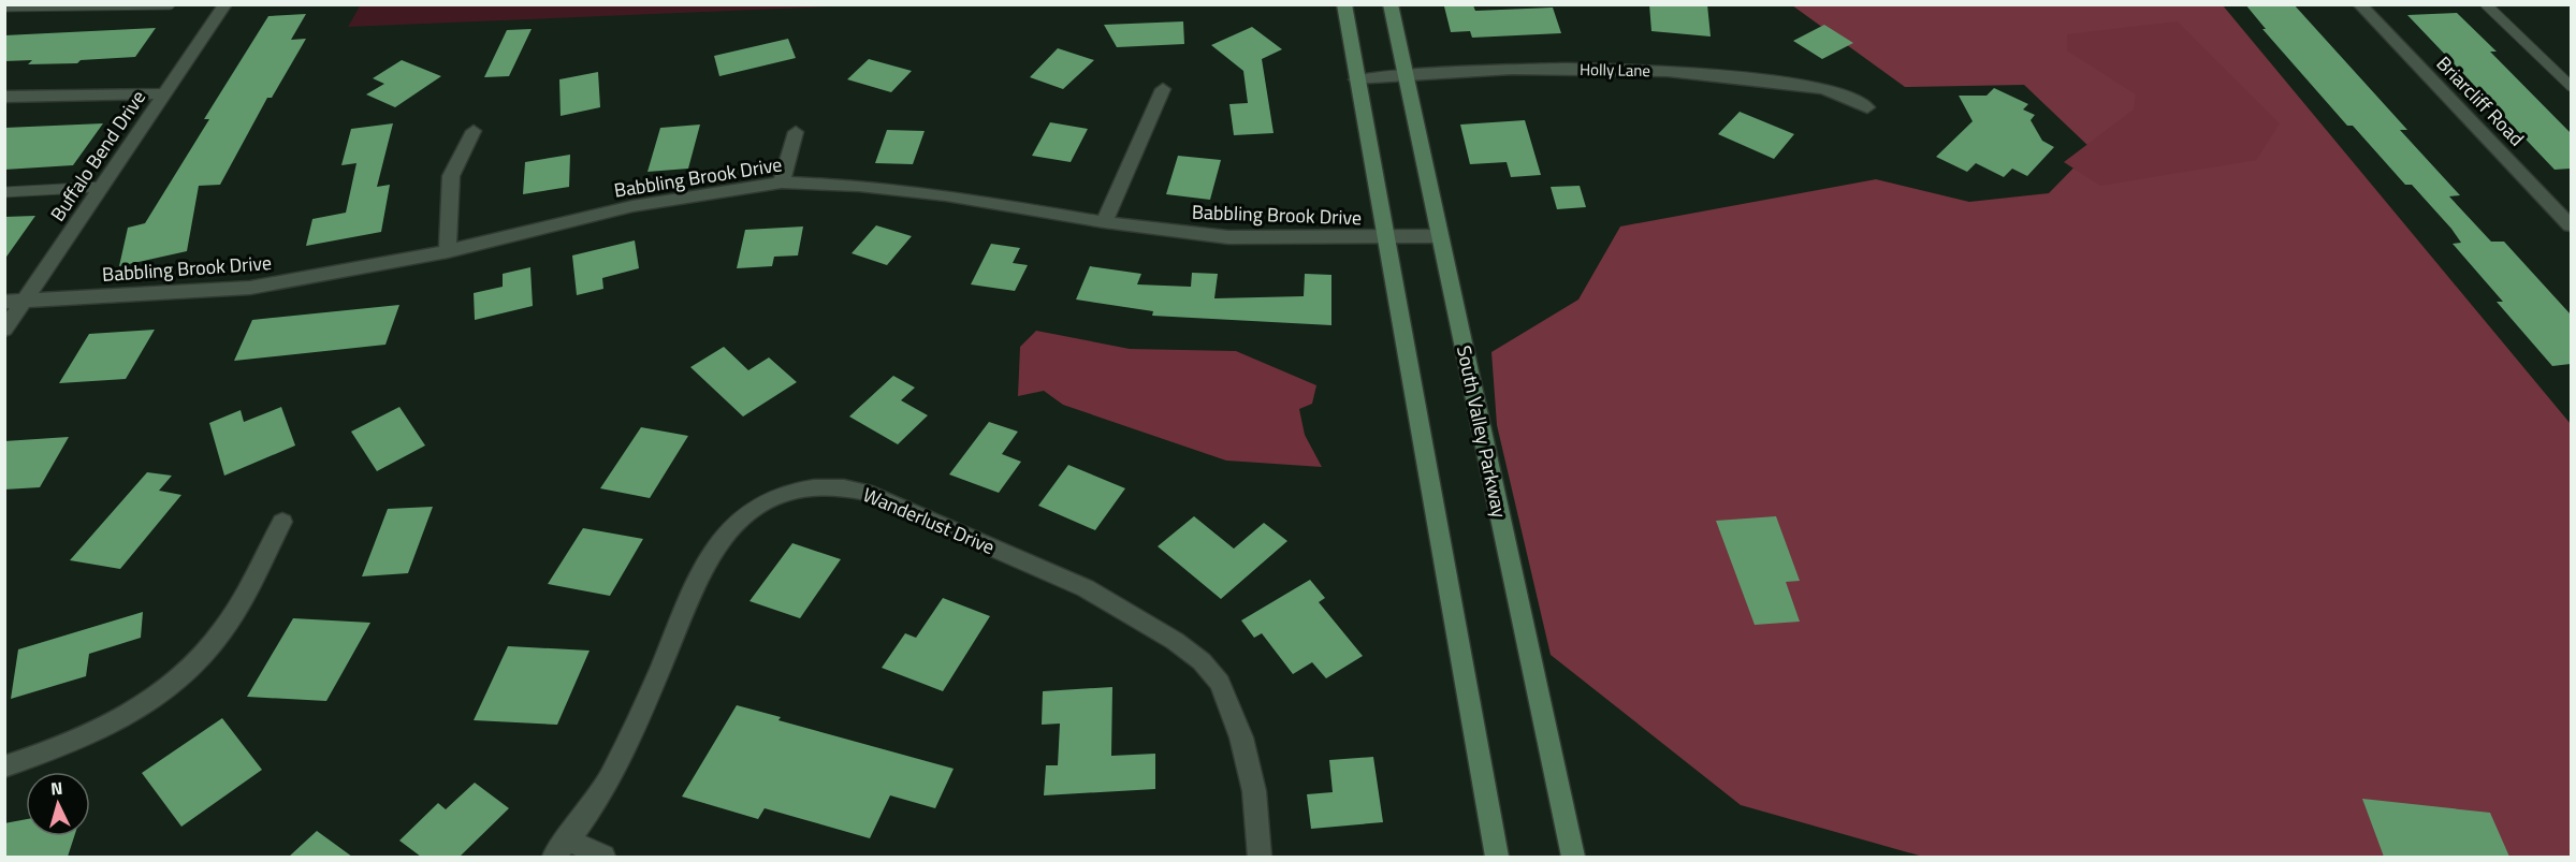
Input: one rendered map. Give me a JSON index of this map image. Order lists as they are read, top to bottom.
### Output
{
  "streets": {
    "main road": ["South Valley Parkway"],
    "street": [
      "Holly Lane",
      "Briarcliff Road",
      "Buffalo Bend Drive",
      "Babbling Brook Drive",
      "Wanderlust Drive"
    ]
  },
  "crossings": [
    ["Holly Lane", "South Valley Parkway"],
    ["Buffalo Bend Drive", "Babbling Brook Drive"],
    ["Babbling Brook Drive", "South Valley Parkway"]
  ],
  "north": "top"
}
